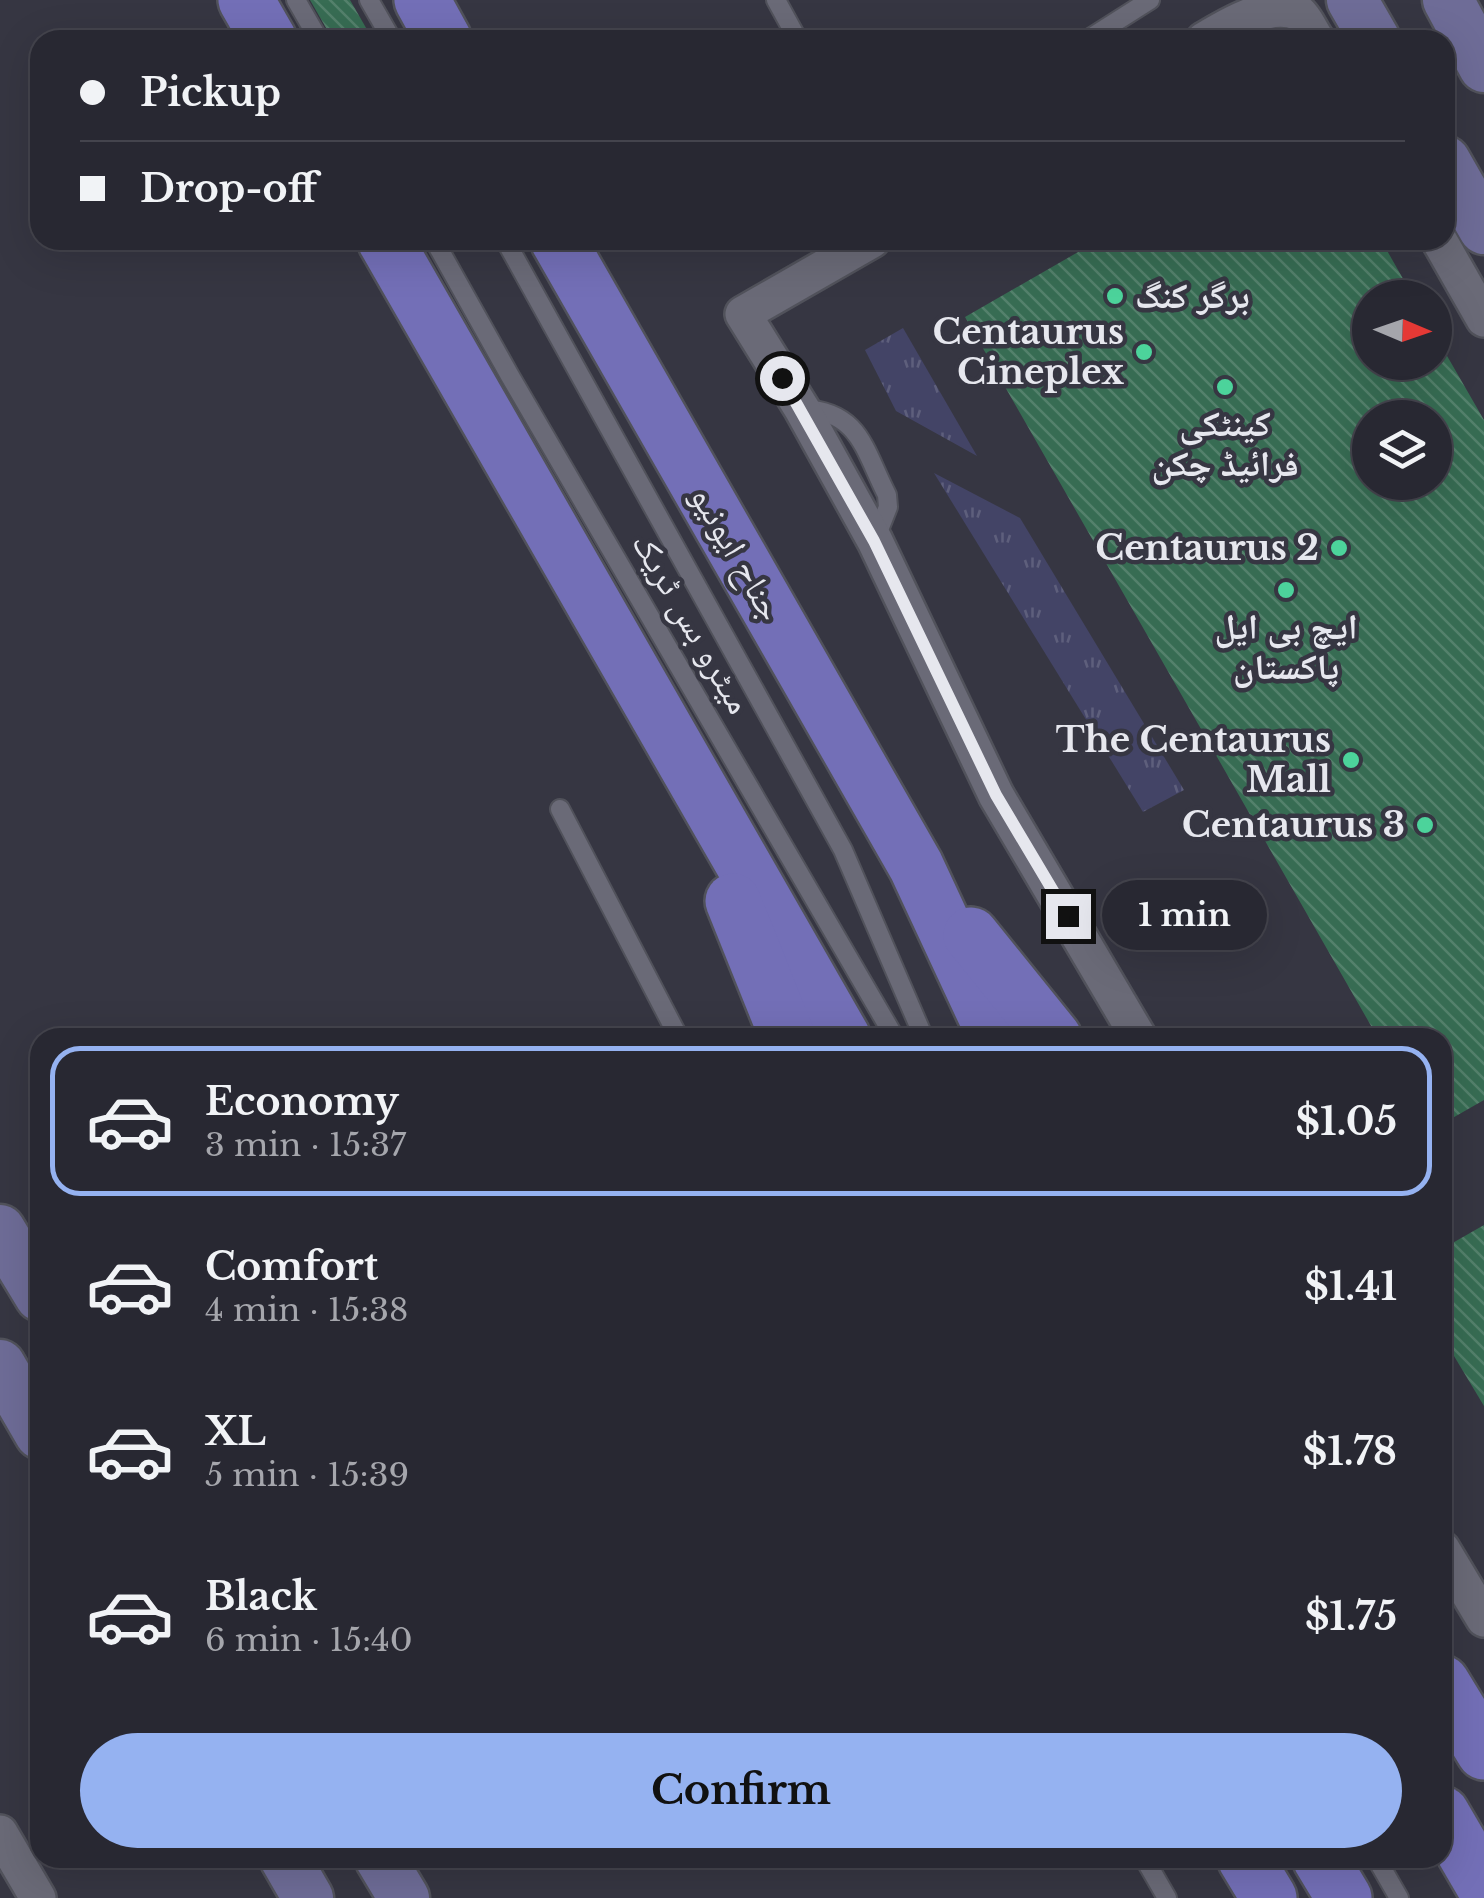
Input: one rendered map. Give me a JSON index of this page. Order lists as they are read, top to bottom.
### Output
{
  "streets": {
    "main road": ["جناح ایونیو"],
    "lane": ["میٹرو بس ٹریک"]
  },
  "places": [
    "برگر کنگ",
    "Centaurus Cineplex",
    "کینٹکی فرائیڈ چکن",
    "Centaurus 2",
    "ایچ بی ایل پاکستان",
    "The Centaurus Mall",
    "Centaurus 3"
  ],
  "north": "right",
  "page": {
    "banner": ["Pickup", "Drop-off"],
    "bubble": "1 min",
    "list": [
      {
        "name": "Economy",
        "note": "3 min · 15:37",
        "value": "$1.05"
      },
      {
        "name": "Comfort",
        "note": "4 min · 15:38",
        "value": "$1.41"
      },
      {
        "name": "XL",
        "note": "5 min · 15:39",
        "value": "$1.78"
      },
      {
        "name": "Black",
        "note": "6 min · 15:40",
        "value": "$1.75"
      }
    ],
    "buttons": "Confirm"
  }
}
